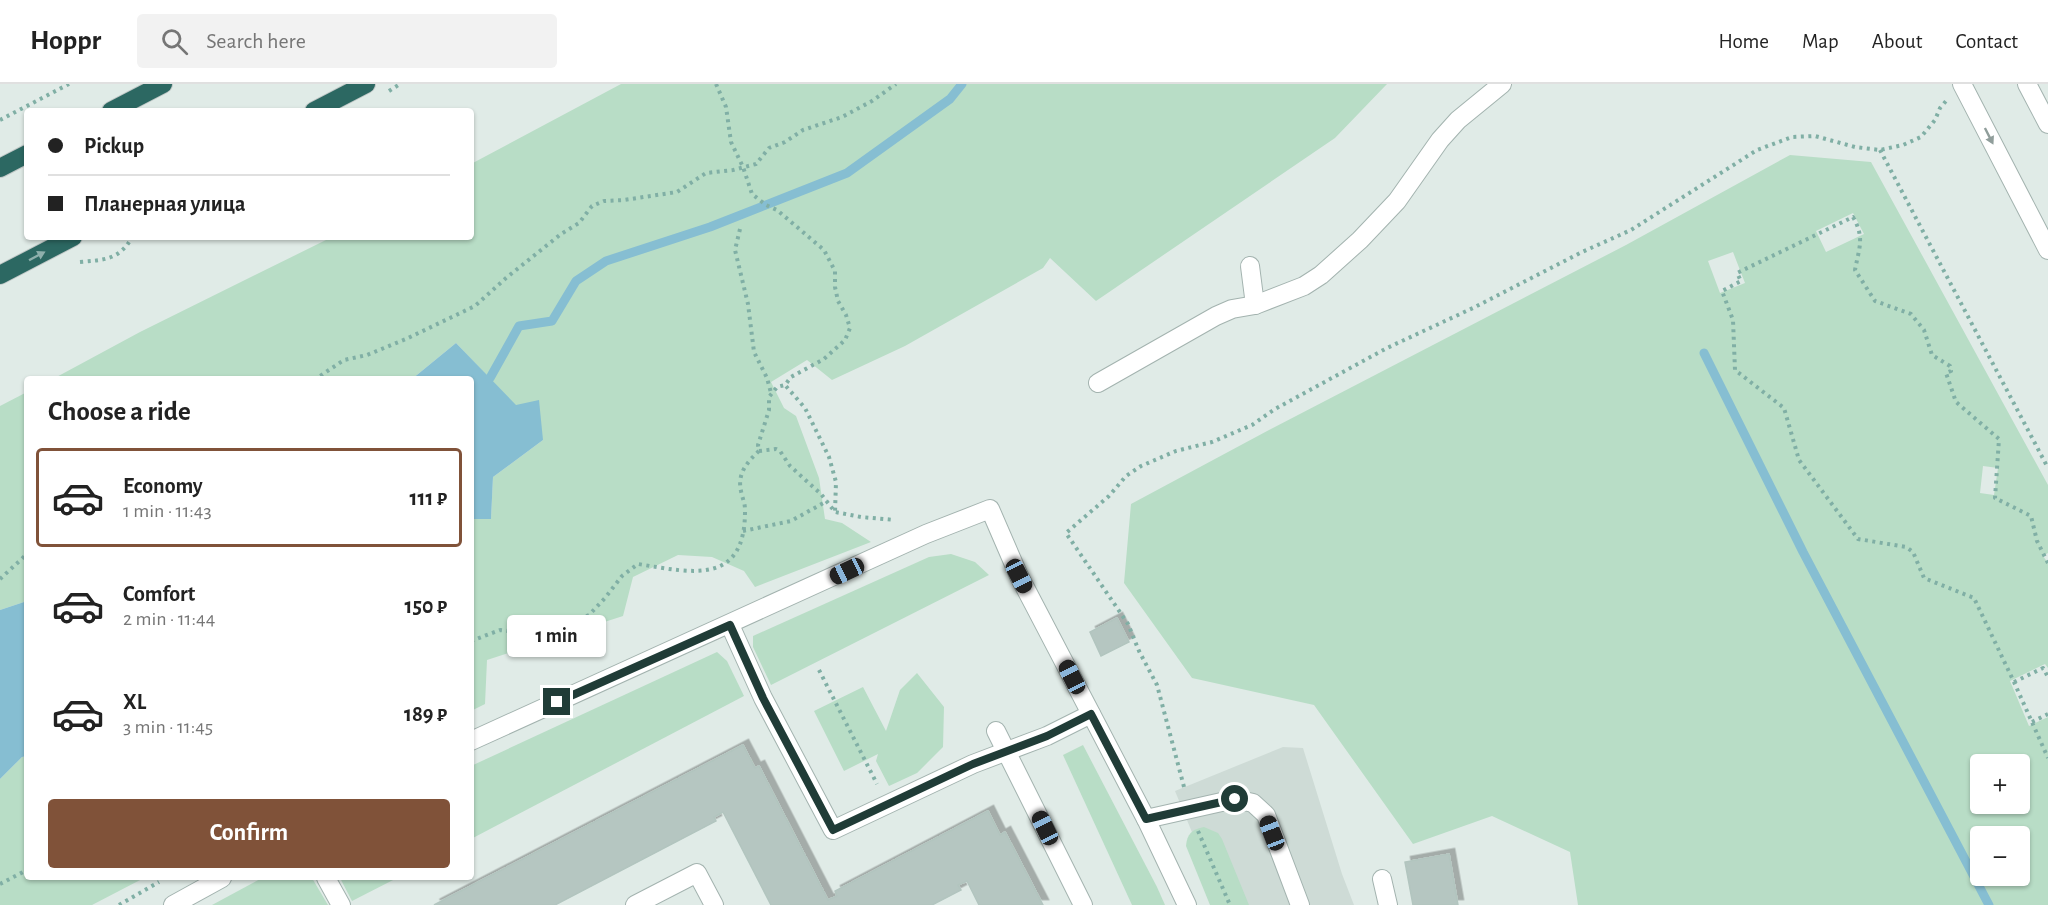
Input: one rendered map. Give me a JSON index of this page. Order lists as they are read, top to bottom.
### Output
{
  "page": {
    "header": "Hoppr",
    "search": "Search here",
    "nav": [
      "Home",
      "Map",
      "About",
      "Contact"
    ],
    "banner": ["Pickup", "Планерная улица"],
    "heading": "Choose a ride",
    "list": [
      {
        "name": "Economy",
        "note": "1 min · 11:43",
        "value": "111 ₽"
      },
      {
        "name": "Comfort",
        "note": "2 min · 11:44",
        "value": "150 ₽"
      },
      {
        "name": "XL",
        "note": "3 min · 11:45",
        "value": "189 ₽"
      }
    ],
    "bubble": "1 min",
    "map_buttons": ["+", "−"],
    "buttons": "Confirm"
  }
}
